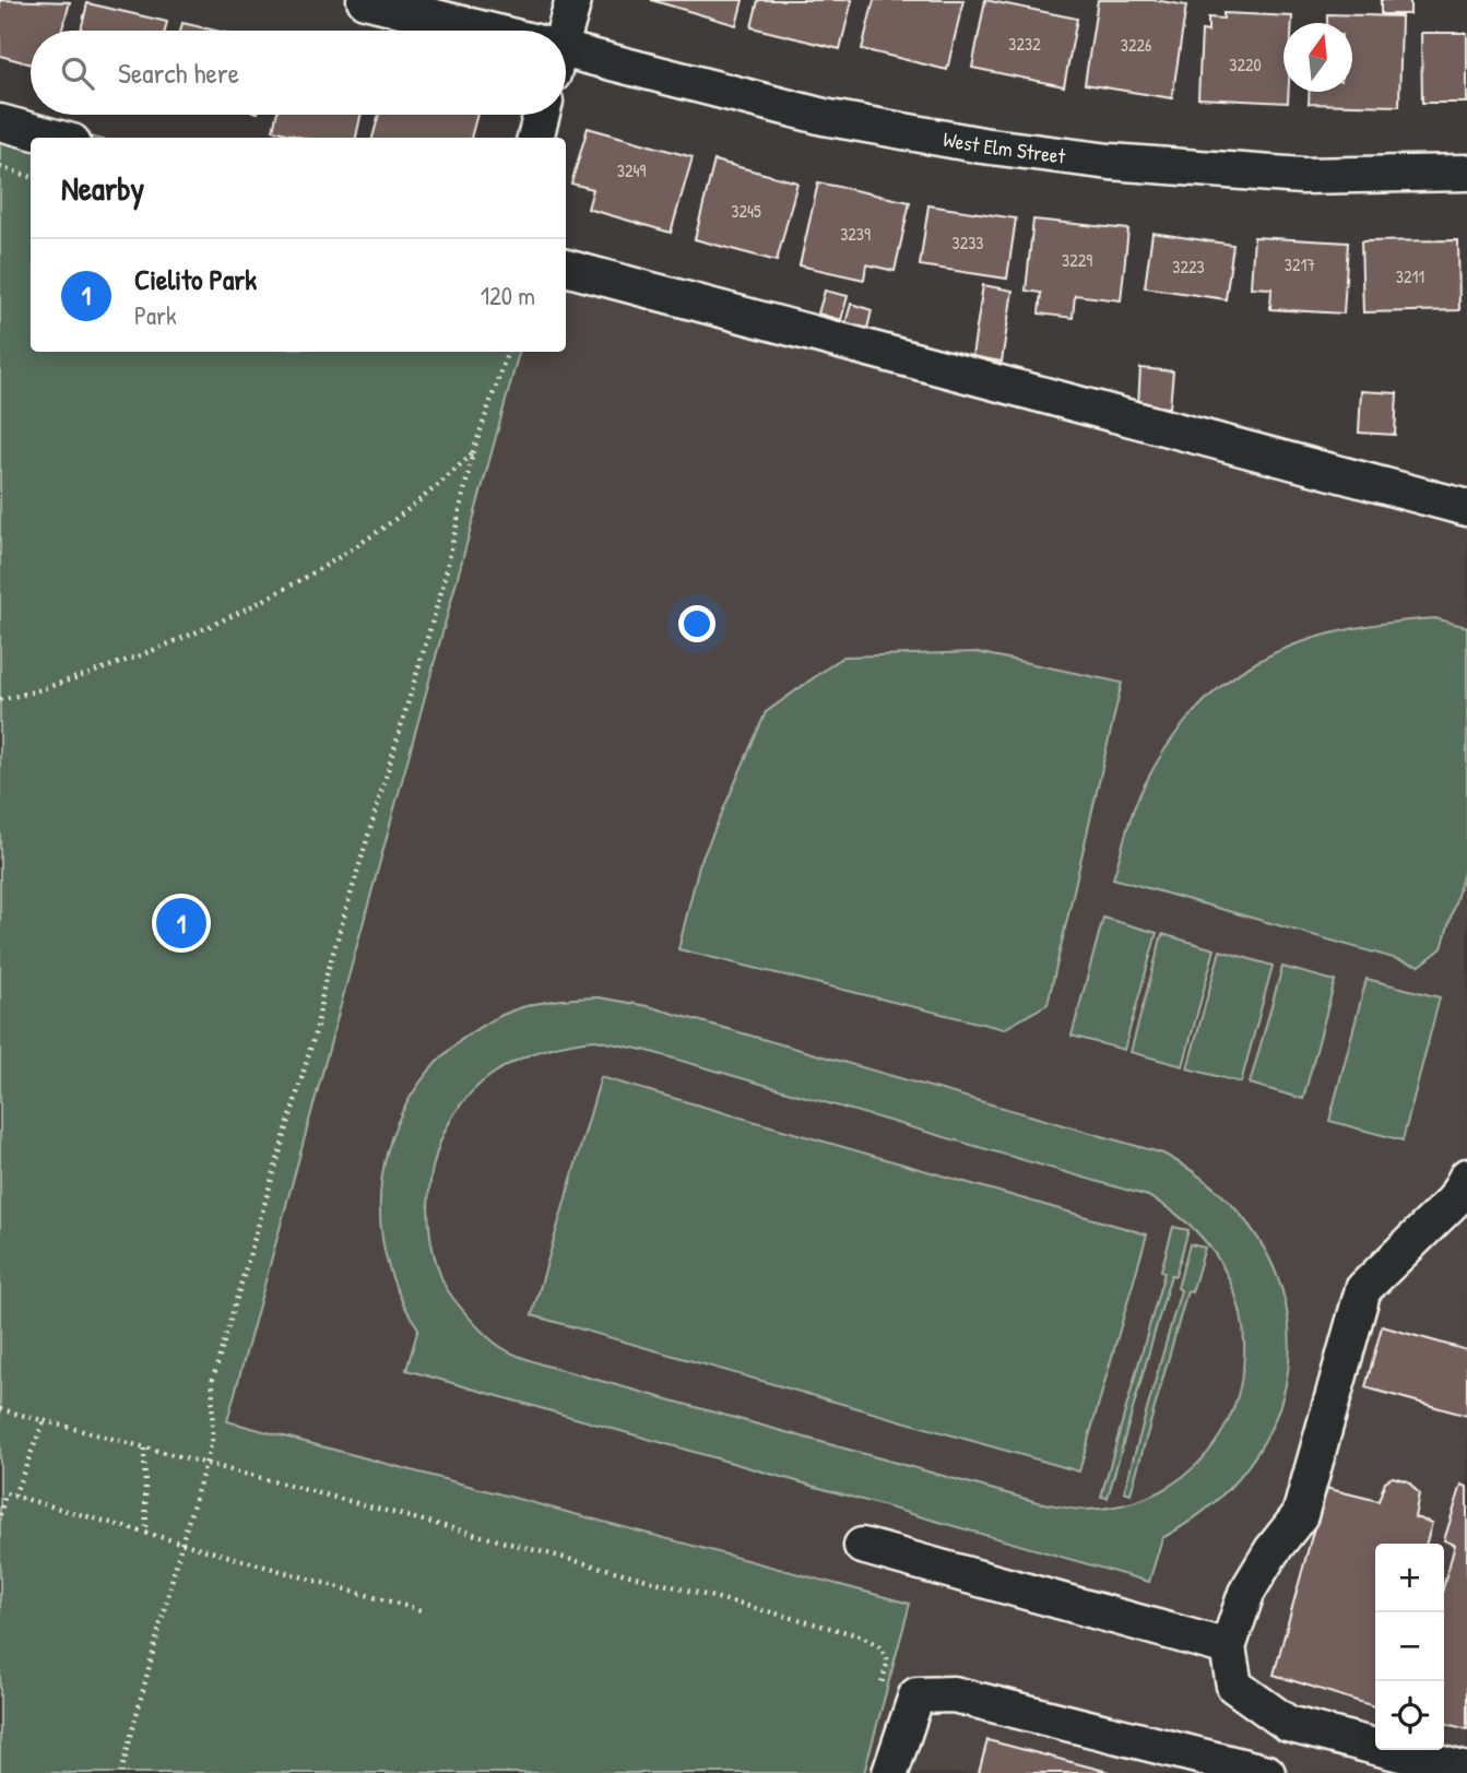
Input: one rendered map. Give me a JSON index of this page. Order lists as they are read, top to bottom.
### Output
{
  "streets": {
    "street": ["West Elm Street"]
  },
  "house_numbers": [
    "3232",
    "3226",
    "3220",
    "3249",
    "3245",
    "3239",
    "3233",
    "3229",
    "3217",
    "3223",
    "3211"
  ],
  "north": "top",
  "page": {
    "search": "Search here",
    "heading": "Nearby",
    "list": [
      {
        "mark": "1",
        "name": "Cielito Park",
        "note": "Park",
        "value": "120 m"
      }
    ],
    "pins": "1",
    "map_buttons": ["+", "−"]
  }
}
